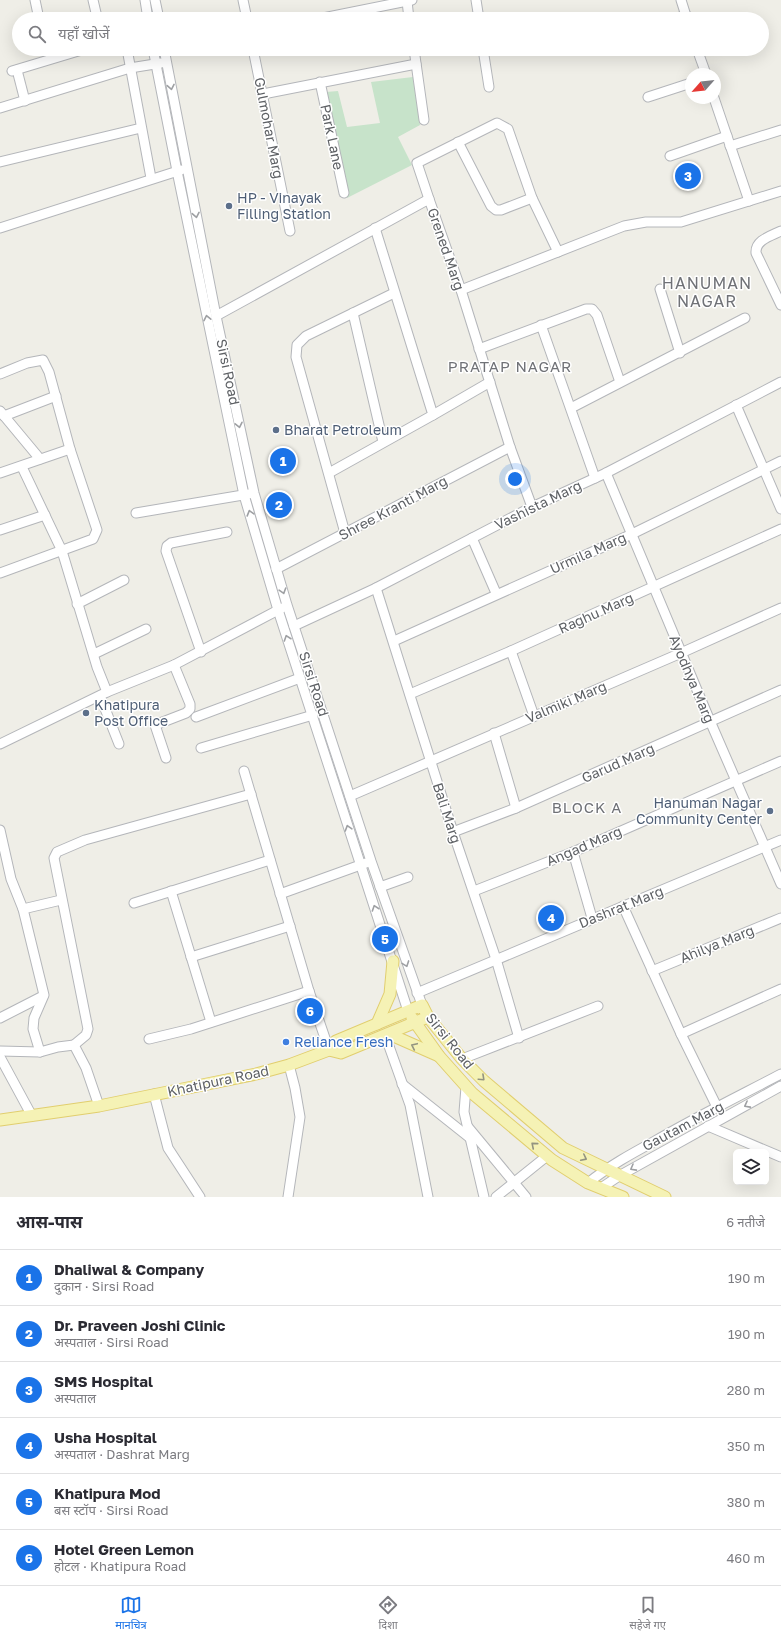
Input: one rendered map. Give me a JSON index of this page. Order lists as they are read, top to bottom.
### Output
{
  "streets": {
    "main road": ["Sirsi Road", "Khatipura Road"],
    "street": [
      "Gulmohar Marg",
      "Park Lane",
      "Grened Marg",
      "Vashista Marg",
      "Shree Kranti Marg",
      "Urmila Marg",
      "Raghu Marg",
      "Ayodhya Marg",
      "Valmiki Marg",
      "Garud Marg",
      "Bali Marg",
      "Angad Marg",
      "Dashrat Marg",
      "Ahilya Marg",
      "Gautam Marg"
    ]
  },
  "crossings": [
    ["Grened Marg", "Sirsi Road"],
    ["Grened Marg", "Vashista Marg"],
    ["Grened Marg", "Shree Kranti Marg"],
    ["Sirsi Road", "Vashista Marg"],
    ["Sirsi Road", "Shree Kranti Marg"],
    ["Sirsi Road", "Valmiki Marg"],
    ["Sirsi Road", "Dashrat Marg"],
    ["Sirsi Road", "Khatipura Road"],
    ["Sirsi Road", "Gautam Marg"],
    ["Vashista Marg", "Ayodhya Marg"],
    ["Vashista Marg", "Bali Marg"],
    ["Urmila Marg", "Ayodhya Marg"],
    ["Urmila Marg", "Bali Marg"],
    ["Raghu Marg", "Ayodhya Marg"],
    ["Raghu Marg", "Bali Marg"],
    ["Ayodhya Marg", "Valmiki Marg"],
    ["Ayodhya Marg", "Garud Marg"],
    ["Ayodhya Marg", "Angad Marg"],
    ["Ayodhya Marg", "Dashrat Marg"],
    ["Valmiki Marg", "Bali Marg"],
    ["Garud Marg", "Bali Marg"],
    ["Bali Marg", "Angad Marg"],
    ["Bali Marg", "Dashrat Marg"]
  ],
  "districts": ["HANUMAN NAGAR", "PRATAP NAGAR", "BLOCK A"],
  "places": [
    "HP - Vinayak Filling Station",
    "Bharat Petroleum",
    "Khatipura Post Office",
    "Hanuman Nagar Community Center",
    "Reliance Fresh"
  ],
  "north": "bottom left",
  "page": {
    "search": "यहाँ खोजें",
    "pins": [
      "3",
      "1",
      "2",
      "4",
      "5",
      "6"
    ],
    "heading": ["आस-पास", "6 नतीजे"],
    "list": [
      {
        "mark": "1",
        "name": "Dhaliwal & Company",
        "note": "दुकान · Sirsi Road",
        "value": "190 m"
      },
      {
        "mark": "2",
        "name": "Dr. Praveen Joshi Clinic",
        "note": "अस्पताल · Sirsi Road",
        "value": "190 m"
      },
      {
        "mark": "3",
        "name": "SMS Hospital",
        "note": "अस्पताल",
        "value": "280 m"
      },
      {
        "mark": "4",
        "name": "Usha Hospital",
        "note": "अस्पताल · Dashrat Marg",
        "value": "350 m"
      },
      {
        "mark": "5",
        "name": "Khatipura Mod",
        "note": "बस स्टॉप · Sirsi Road",
        "value": "380 m"
      },
      {
        "mark": "6",
        "name": "Hotel Green Lemon",
        "note": "होटल · Khatipura Road",
        "value": "460 m"
      }
    ],
    "nav": ["मानचित्र", "दिशा", "सहेजे गए"]
  }
}
